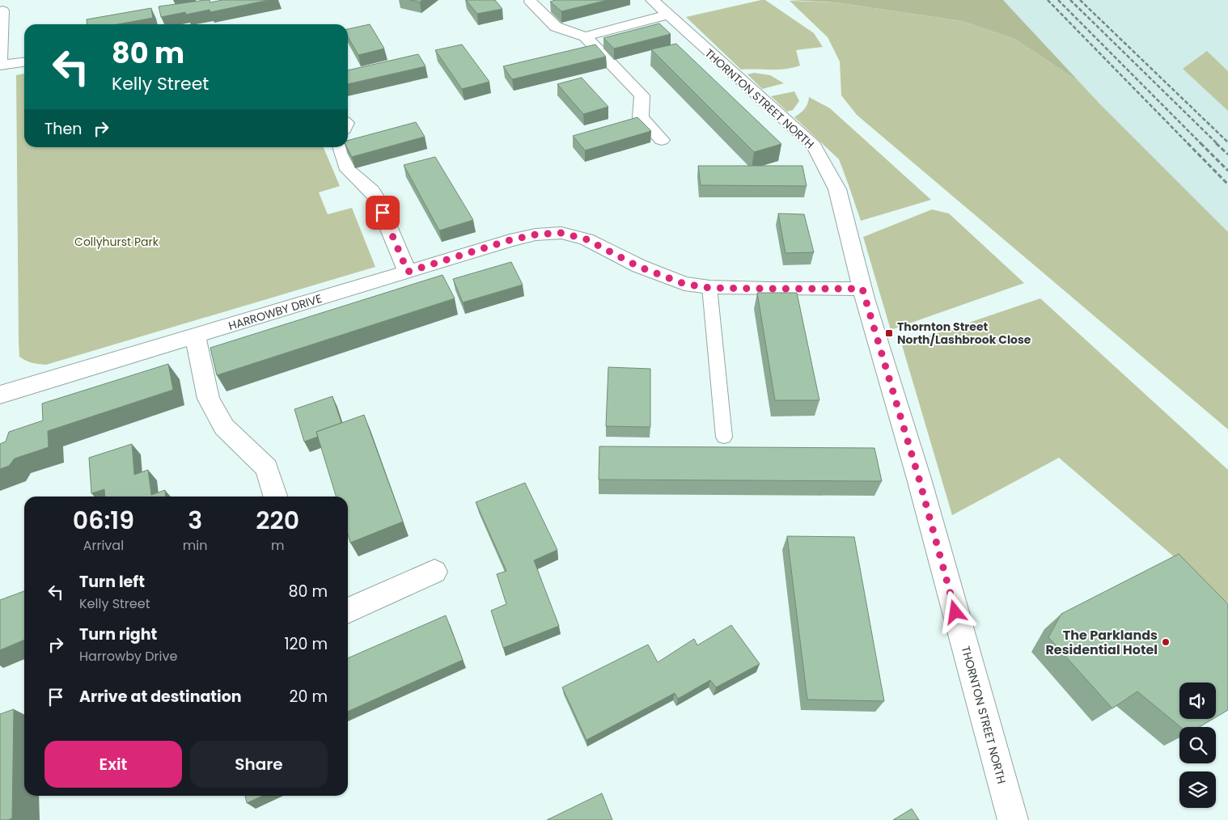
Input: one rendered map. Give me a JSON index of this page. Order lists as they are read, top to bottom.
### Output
{
  "streets": {
    "street": ["THORNTON STREET NORTH", "HARROWBY DRIVE"]
  },
  "crossings": [
    ["THORNTON STREET NORTH", "HARROWBY DRIVE"]
  ],
  "parks": ["Collyhurst Park"],
  "places": {
    "transit": ["Thornton Street North/Lashbrook Close"],
    "other": ["The Parklands Residential Hotel"]
  },
  "page": {
    "turn": ["80 m", "Kelly Street"],
    "then": "Then",
    "eta": [
      "06:19",
      "Arrival",
      "3",
      "min",
      "220",
      "m"
    ],
    "list": [
      {
        "name": "Turn left",
        "note": "Kelly Street",
        "value": "80 m"
      },
      {
        "name": "Turn right",
        "note": "Harrowby Drive",
        "value": "120 m"
      },
      {
        "name": "Arrive at destination",
        "value": "20 m"
      }
    ],
    "buttons": ["Exit", "Share"]
  }
}
